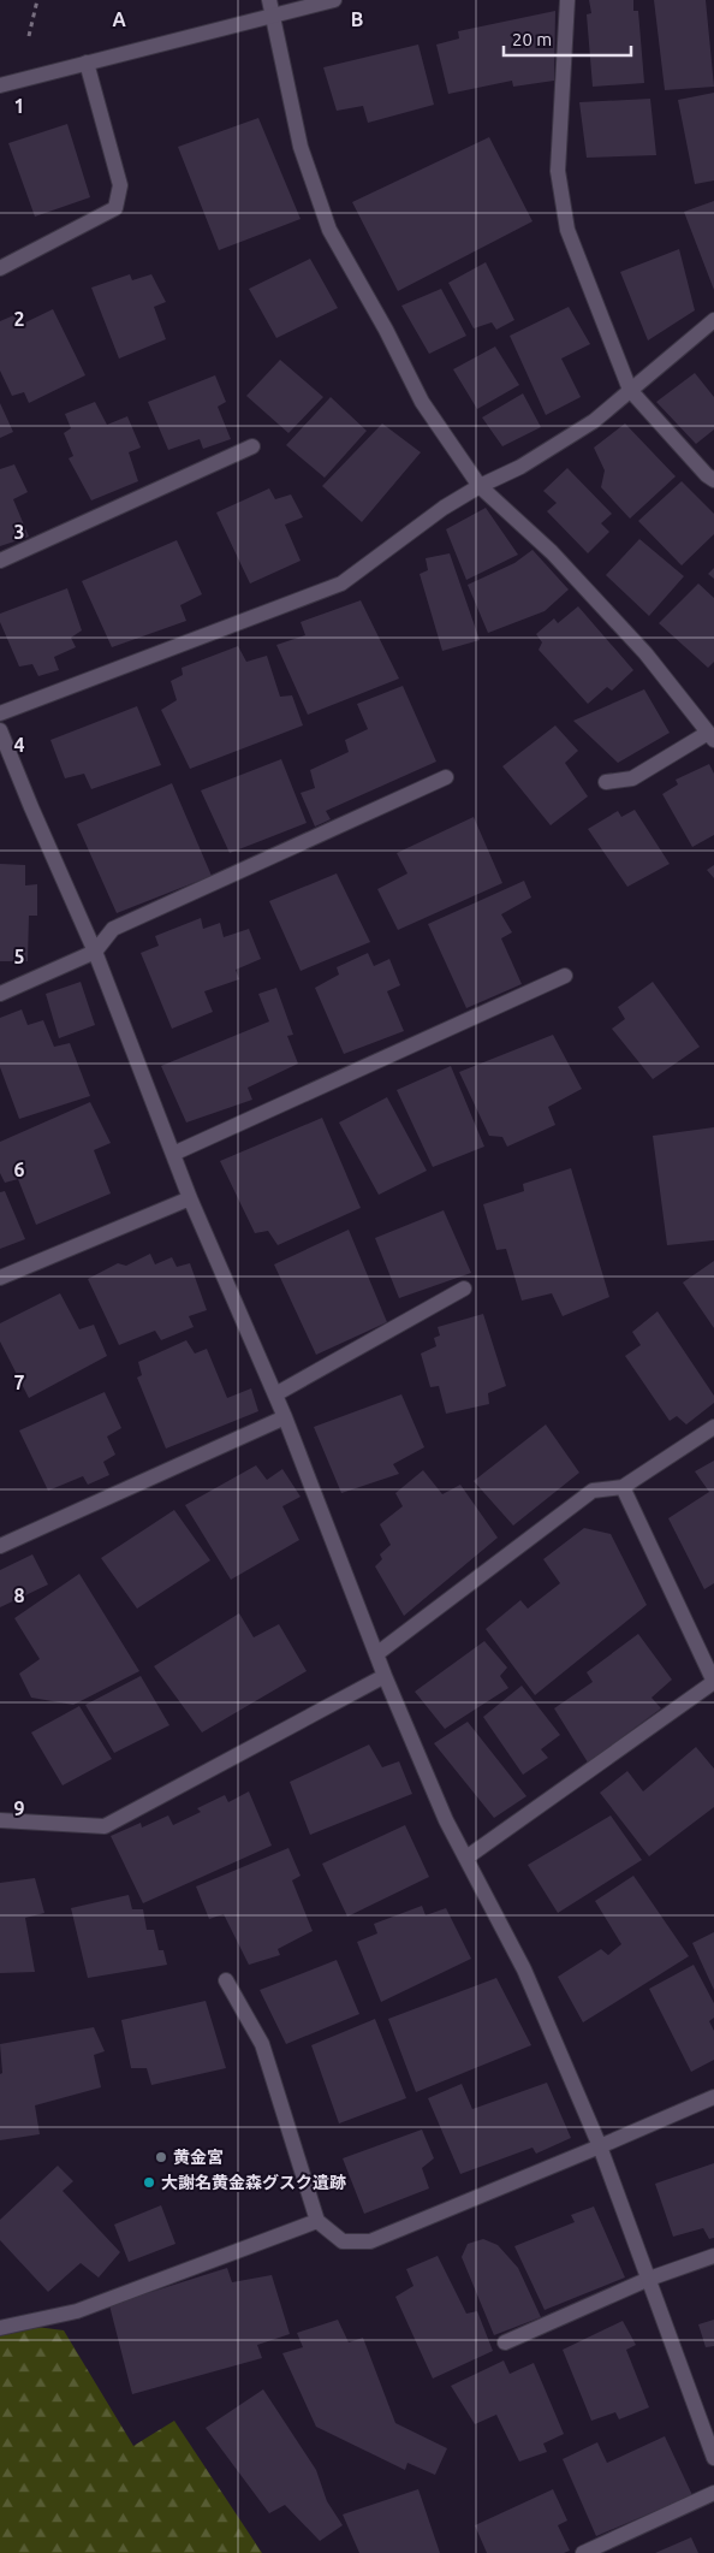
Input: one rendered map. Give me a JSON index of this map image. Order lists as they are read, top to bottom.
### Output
{
  "places": ["黄金宮", "大謝名黄金森グスク遺跡"],
  "scale_bar": "20 m",
  "grid": {
    "columns": ["A", "B"],
    "rows": [
      "1",
      "2",
      "3",
      "4",
      "5",
      "6",
      "7",
      "8",
      "9"
    ]
  }
}
